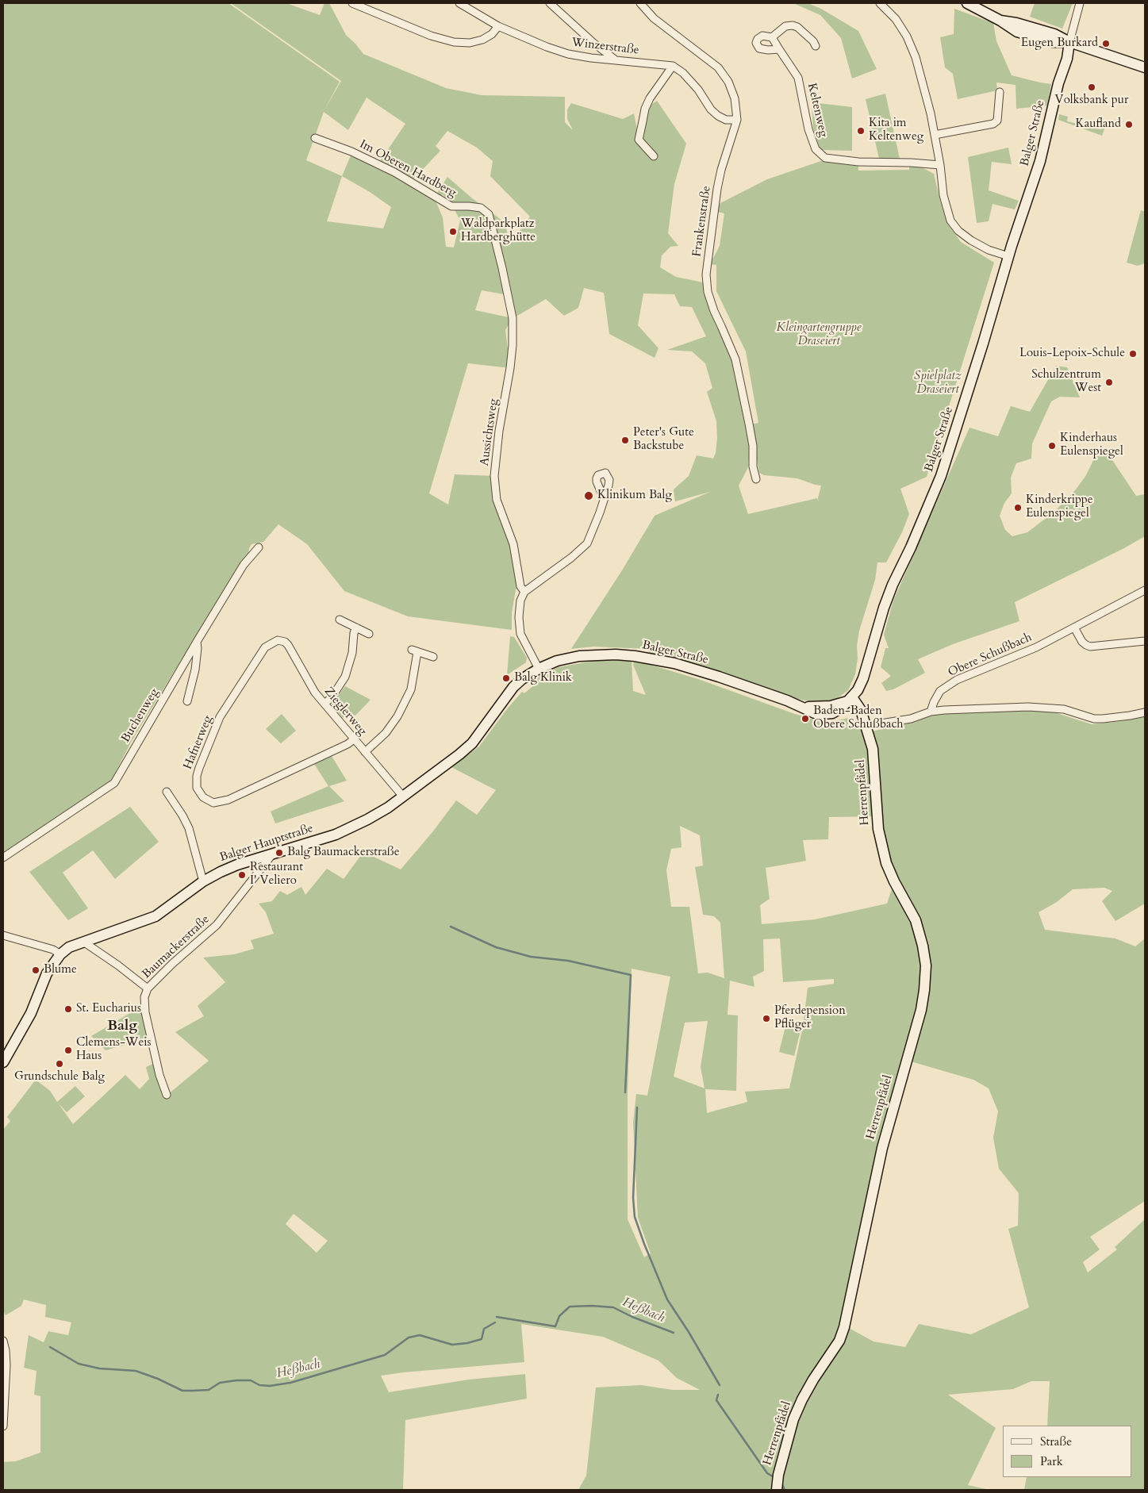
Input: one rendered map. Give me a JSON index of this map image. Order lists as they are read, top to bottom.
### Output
{
  "streets": {
    "street": [
      "Winzerstraße",
      "Keltenweg",
      "Balger Straße",
      "Im Oberen Hardberg",
      "Frankenstraße",
      "Aussichtsweg",
      "Obere Schußbach",
      "Zieglerweg",
      "Buchenweg",
      "Hafnerweg",
      "Herrenpfädel",
      "Balger Hauptstraße",
      "Baumackerstraße"
    ]
  },
  "crossings": [
    ["Balger Straße", "Aussichtsweg"],
    ["Balger Straße", "Herrenpfädel"],
    ["Balger Straße", "Balger Hauptstraße"],
    ["Im Oberen Hardberg", "Aussichtsweg"],
    ["Aussichtsweg", "Balger Hauptstraße"],
    ["Zieglerweg", "Hafnerweg"],
    ["Zieglerweg", "Balger Hauptstraße"],
    ["Balger Hauptstraße", "Baumackerstraße"]
  ],
  "districts": ["Balg"],
  "water": ["Heßbach"],
  "parks": ["Kleingartengruppe Draseiert", "Spielplatz Draseiert"],
  "places": [
    "Eugen Burkard",
    "Volksbank pur",
    "Kaufland",
    "Kita im Keltenweg",
    "Waldparkplatz Hardberghütte",
    "Louis-Lepoix-Schule",
    "Schulzentrum West",
    "Peter's Gute Backstube",
    "Kinderhaus Eulenspiegel",
    "Klinikum Balg",
    "Kinderkrippe Eulenspiegel",
    "Balg Klinik",
    "Baden-Baden Obere Schußbach",
    "Balg Baumackerstraße",
    "Restaurant I' Veliero",
    "Blume",
    "St. Eucharius",
    "Pferdepension Pflüger",
    "Clemens-Weis Haus",
    "Grundschule Balg"
  ],
  "legend": ["Straße", "Park"]
}
